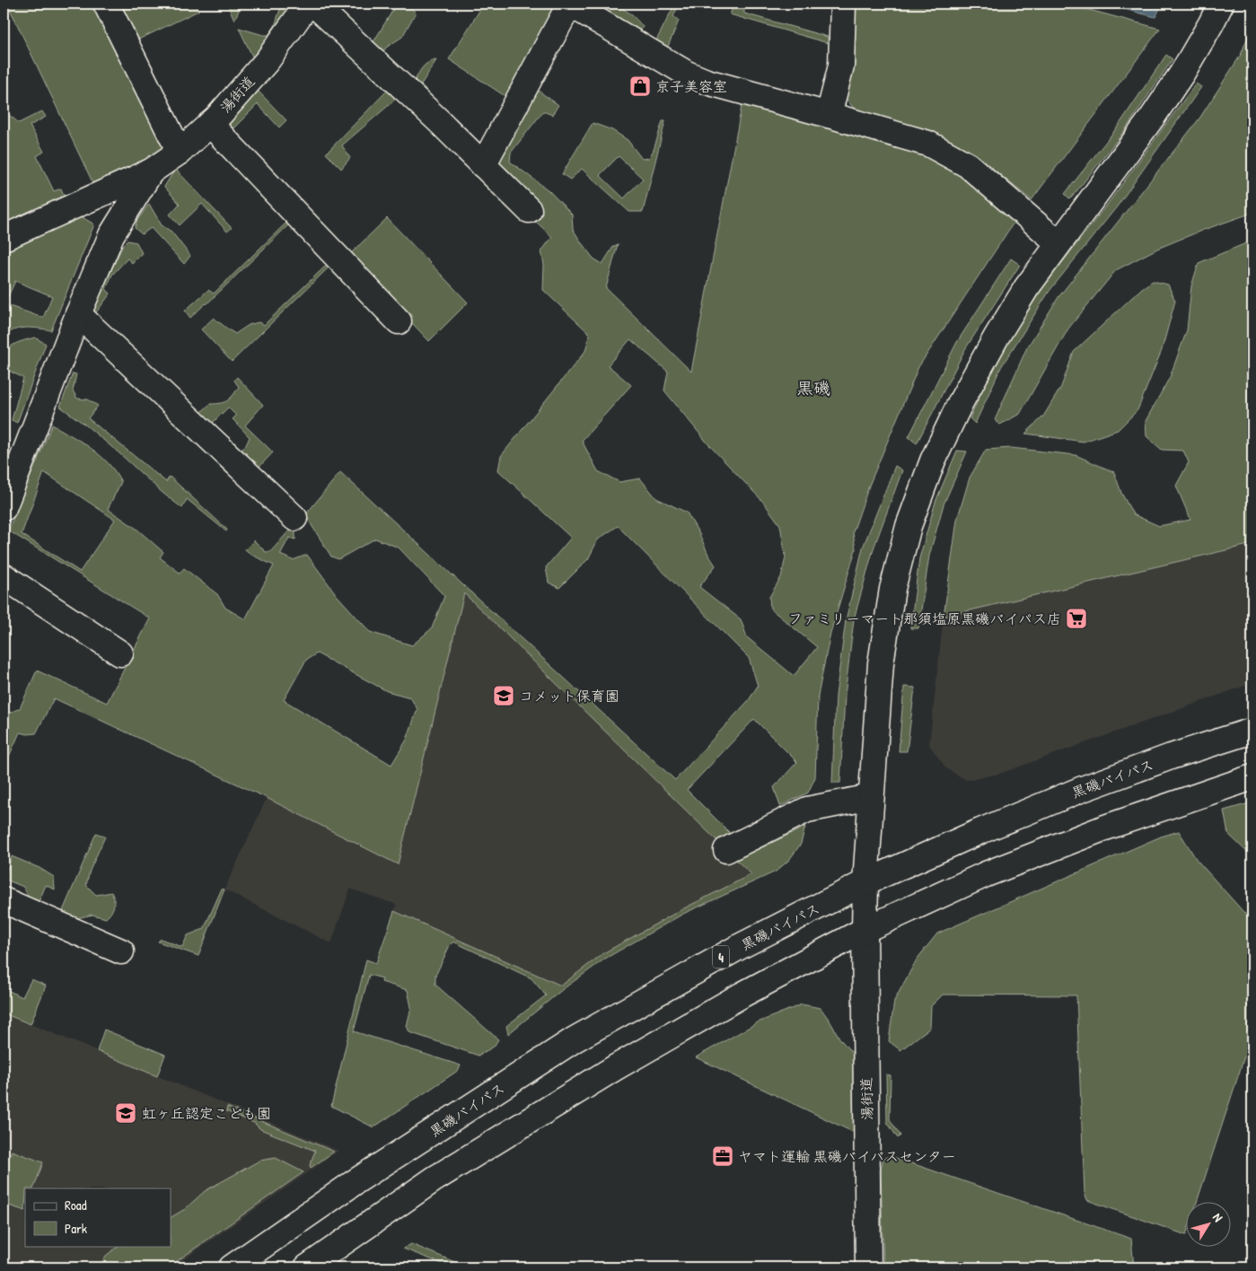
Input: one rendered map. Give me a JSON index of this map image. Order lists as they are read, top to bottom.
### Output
{
  "streets": {
    "main road": ["湯街道", "黒磯バイパス", "4"]
  },
  "crossings": [
    ["湯街道", "黒磯バイパス"]
  ],
  "districts": ["黒磯"],
  "places": {
    "shop": ["京子美容室"],
    "supermarket": ["ファミリーマート那須塩原黒磯バイパス店"],
    "school or university": ["コメット保育園", "虹ヶ丘認定こども園"],
    "office": ["ヤマト運輸 黒磯バイパスセンター"]
  },
  "legend": ["Road", "Park"],
  "north": "top right"
}
